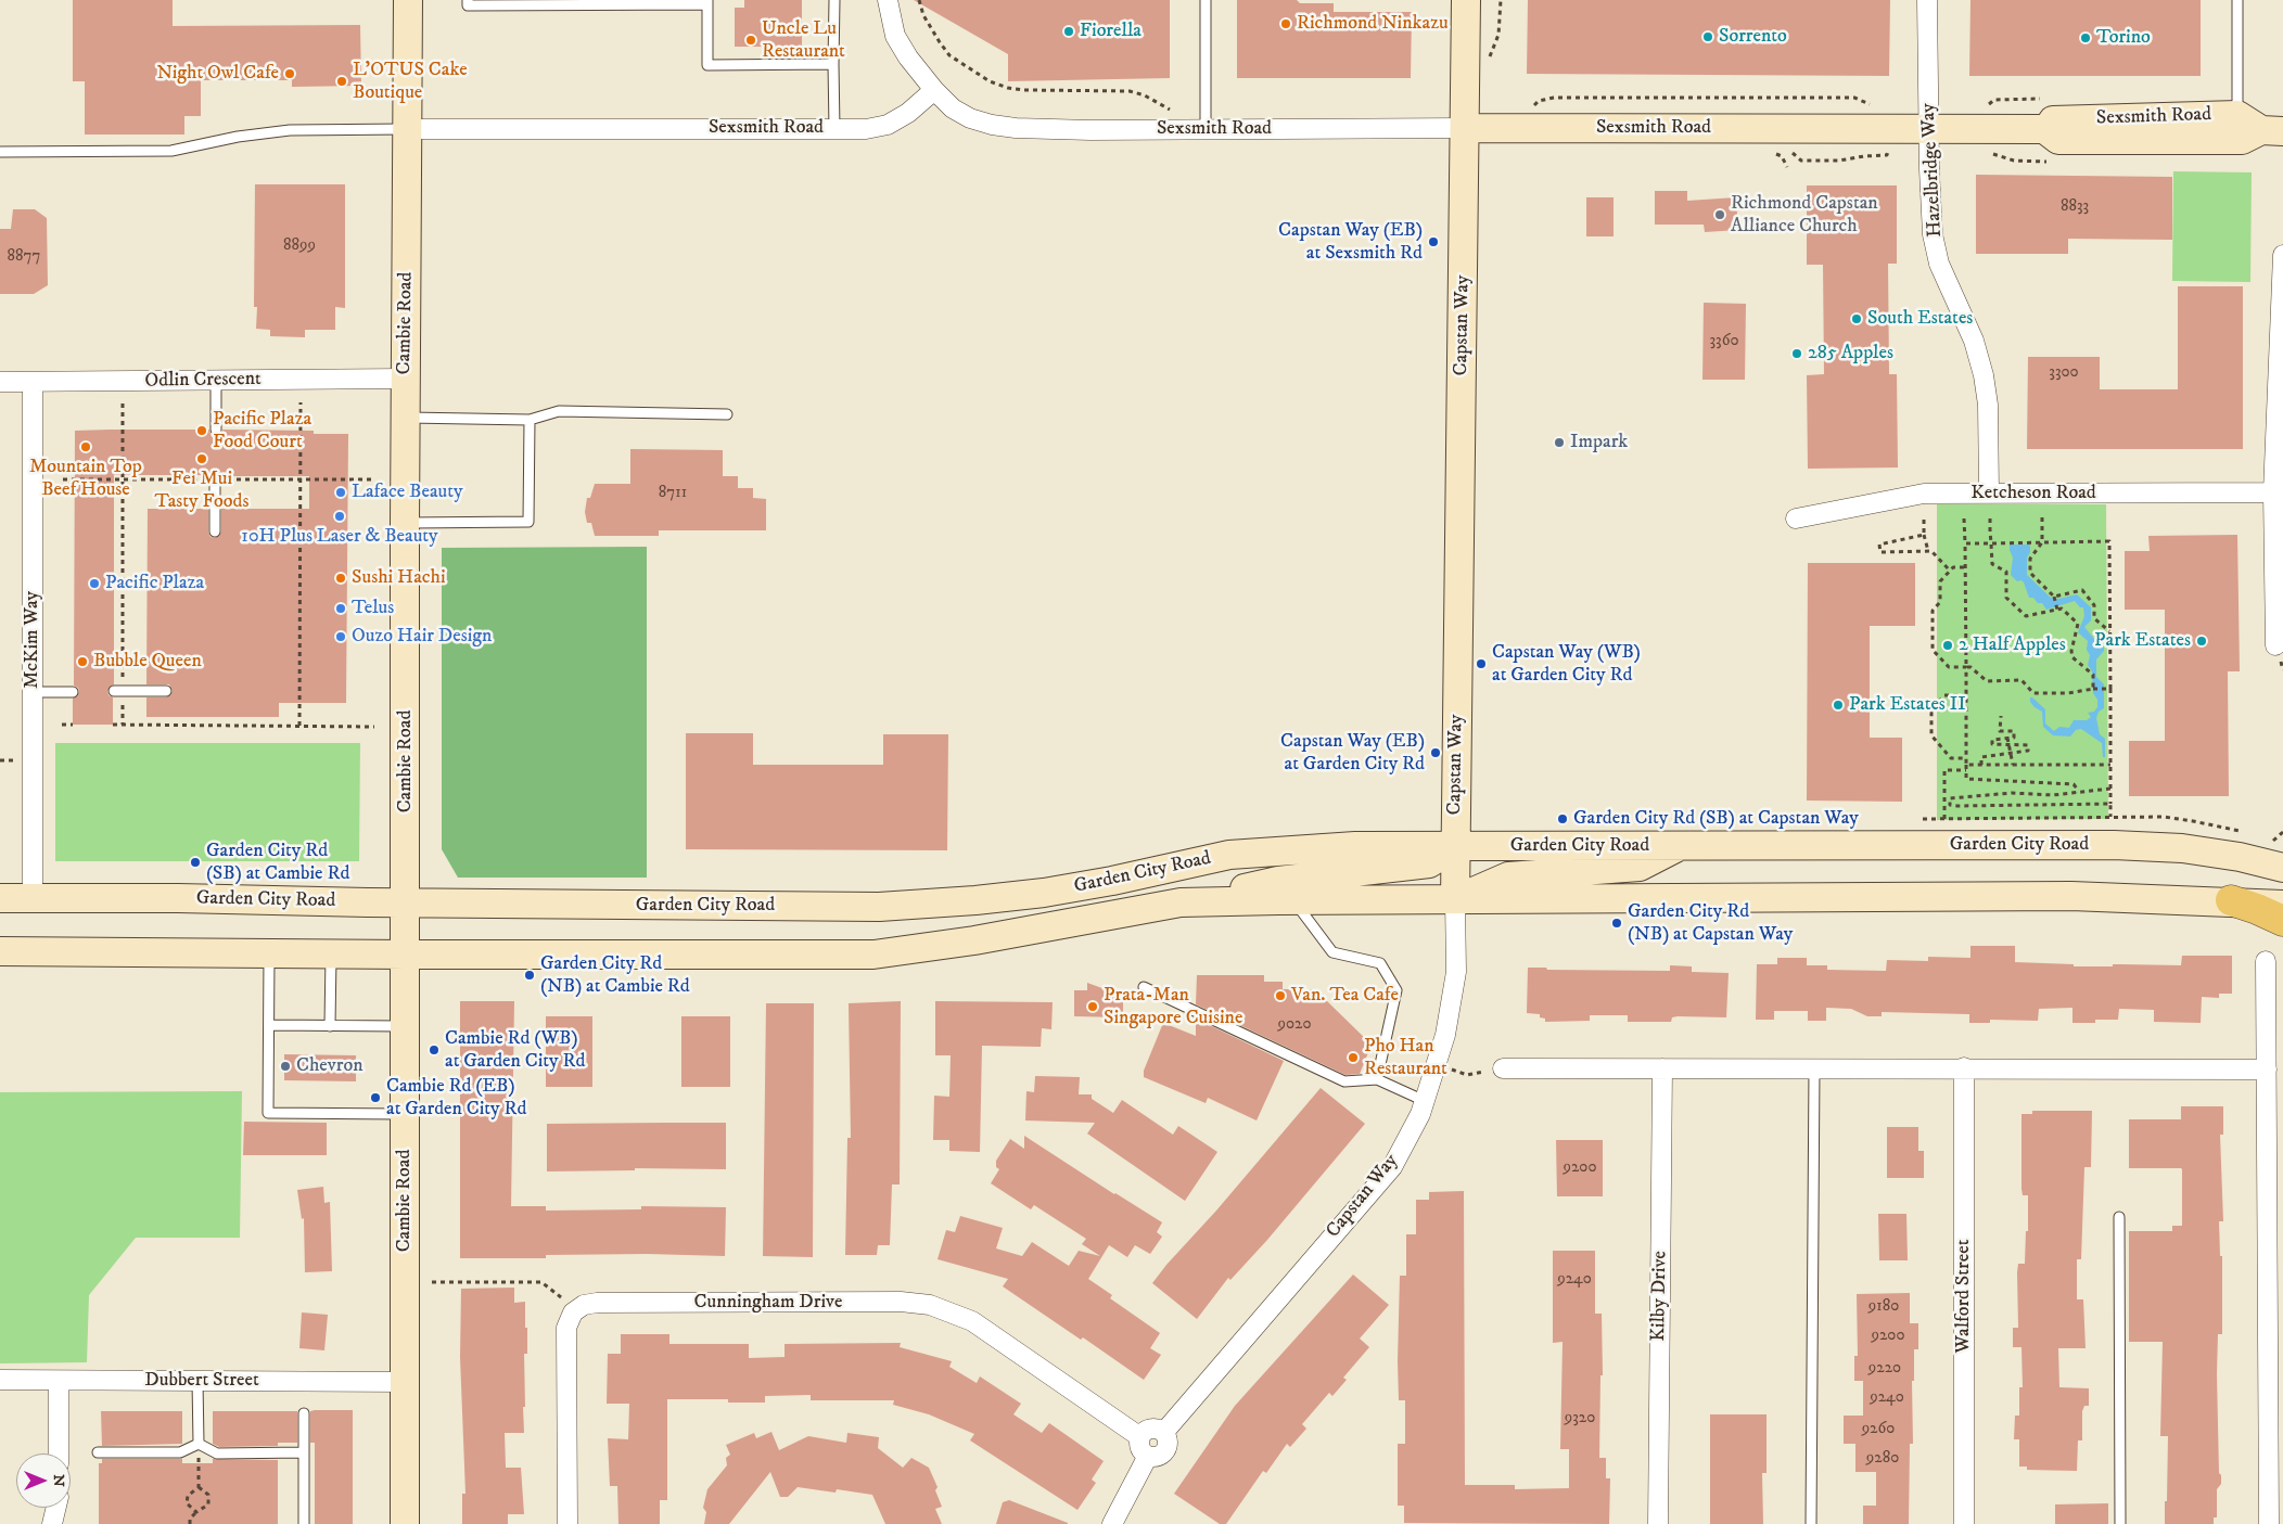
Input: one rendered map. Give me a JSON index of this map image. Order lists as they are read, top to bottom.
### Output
{
  "streets": {
    "main road": [
      "Sexsmith Road",
      "Cambie Road",
      "Capstan Way",
      "Garden City Road"
    ],
    "street": [
      "Hazelbridge Way",
      "Odlin Crescent",
      "Ketcheson Road",
      "McKim Way",
      "Kilby Drive",
      "Walford Street",
      "Cunningham Drive",
      "Dubbert Street"
    ]
  },
  "crossings": [
    ["Sexsmith Road", "Hazelbridge Way"],
    ["Sexsmith Road", "Cambie Road"],
    ["Sexsmith Road", "Capstan Way"],
    ["Hazelbridge Way", "Ketcheson Road"],
    ["Cambie Road", "Odlin Crescent"],
    ["Cambie Road", "Garden City Road"],
    ["Cambie Road", "Dubbert Street"],
    ["Capstan Way", "Garden City Road"],
    ["Capstan Way", "Cunningham Drive"],
    ["Odlin Crescent", "McKim Way"],
    ["McKim Way", "Garden City Road"]
  ],
  "places": [
    "Richmond Ninkazu",
    "Fiorella",
    "Sorrento",
    "Torino",
    "Uncle Lu Restaurant",
    "Night Owl Cafe",
    "L'OTUS Cake Boutique",
    "Richmond Capstan Alliance Church",
    "Capstan Way (EB) at Sexsmith Rd",
    "South Estates",
    "285 Apples",
    "Pacific Plaza Food Court",
    "Impark",
    "Mountain Top Beef House",
    "Fei Mui Tasty Foods",
    "Laface Beauty",
    "10H Plus Laser & Beauty",
    "Sushi Hachi",
    "Pacific Plaza",
    "Telus",
    "Ouzo Hair Design",
    "Park Estates",
    "2 Half Apples",
    "Bubble Queen",
    "Capstan Way (WB) at Garden City Rd",
    "Park Estates II",
    "Capstan Way (EB) at Garden City Rd",
    "Garden City Rd (SB) at Capstan Way",
    "Garden City Rd (SB) at Cambie Rd",
    "Garden City Rd (NB) at Capstan Way",
    "Garden City Rd (NB) at Cambie Rd",
    "Van. Tea Cafe",
    "Prata-Man Singapore Cuisine",
    "Cambie Rd (WB) at Garden City Rd",
    "Pho Han Restaurant",
    "Chevron",
    "Cambie Rd (EB) at Garden City Rd"
  ],
  "house_numbers": [
    "8833",
    "8899",
    "8877",
    "3360",
    "3300",
    "8711",
    "9020",
    "9200",
    "9240",
    "9180",
    "9200",
    "9220",
    "9240",
    "9320",
    "9260",
    "9280"
  ],
  "north": "right"
}
